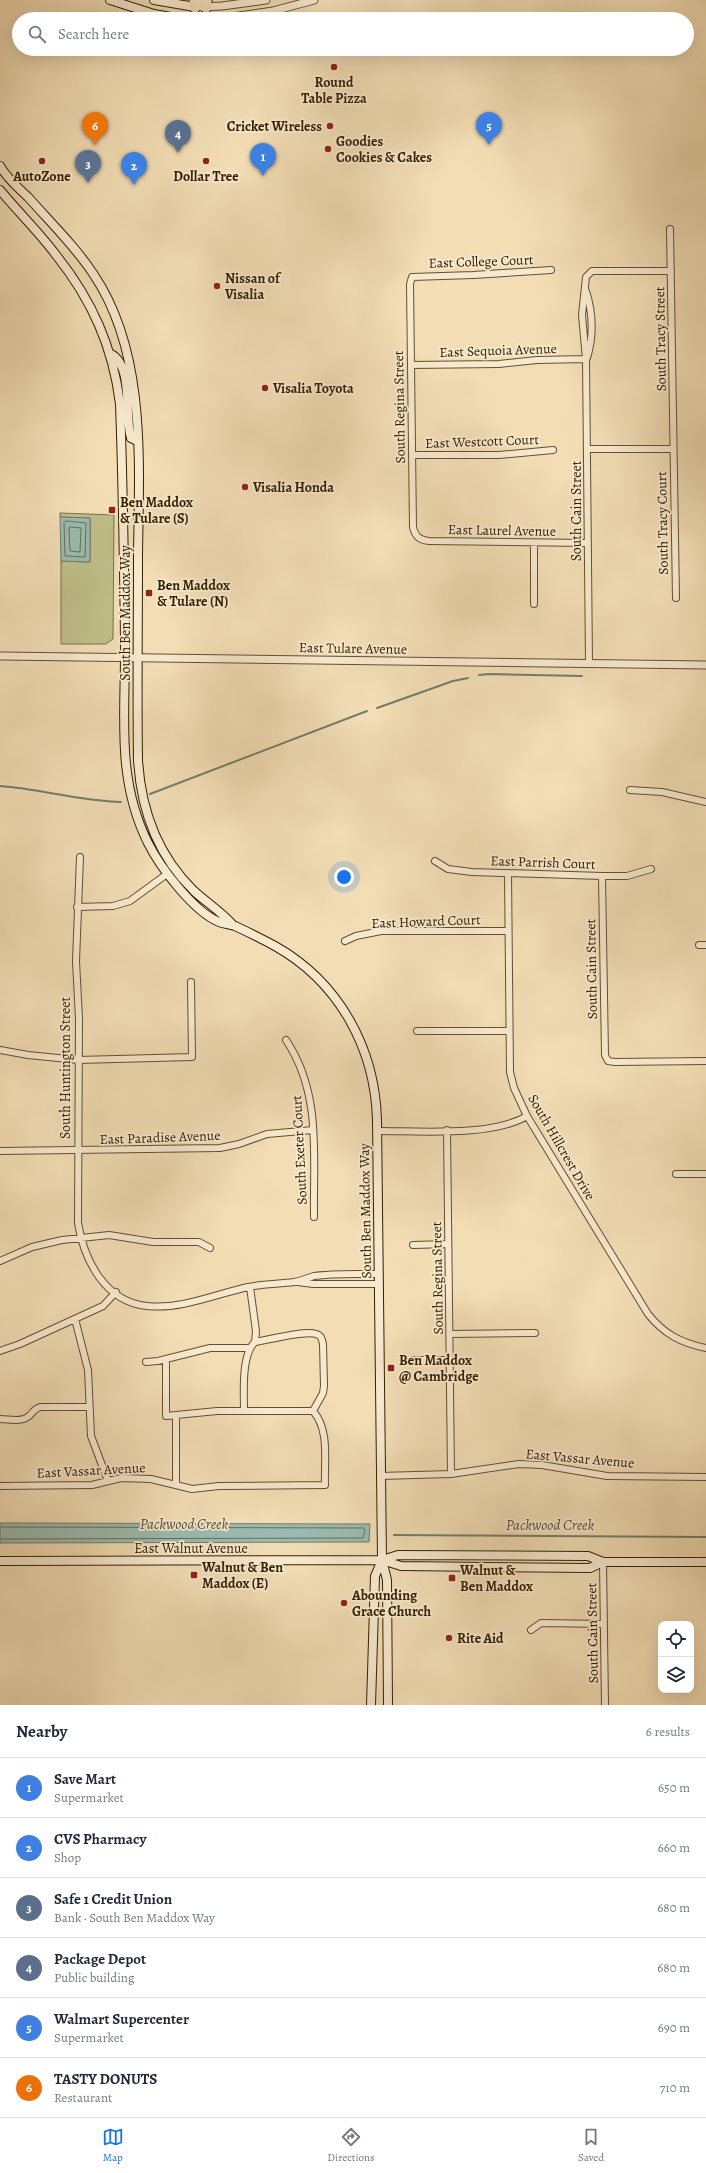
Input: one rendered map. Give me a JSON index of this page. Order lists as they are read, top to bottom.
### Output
{
  "streets": {
    "main road": ["South Ben Maddox Way", "East Walnut Avenue"],
    "street": [
      "East College Court",
      "South Tracy Street",
      "East Sequoia Avenue",
      "South Regina Street",
      "East Westcott Court",
      "South Cain Street",
      "South Tracy Court",
      "East Laurel Avenue",
      "East Tulare Avenue",
      "East Parrish Court",
      "East Howard Court",
      "South Huntington Street",
      "East Paradise Avenue",
      "South Hillcrest Drive",
      "South Exeter Court",
      "East Vassar Avenue"
    ]
  },
  "crossings": [
    ["East College Court", "South Regina Street"],
    ["South Tracy Street", "South Cain Street"],
    ["South Tracy Street", "South Tracy Court"],
    ["East Sequoia Avenue", "South Regina Street"],
    ["East Sequoia Avenue", "South Cain Street"],
    ["South Regina Street", "East Westcott Court"],
    ["South Regina Street", "East Laurel Avenue"],
    ["South Regina Street", "East Vassar Avenue"],
    ["South Cain Street", "East Laurel Avenue"],
    ["South Cain Street", "East Tulare Avenue"],
    ["South Cain Street", "East Parrish Court"],
    ["South Cain Street", "East Walnut Avenue"],
    ["South Ben Maddox Way", "East Tulare Avenue"],
    ["South Ben Maddox Way", "East Vassar Avenue"],
    ["South Ben Maddox Way", "East Walnut Avenue"],
    ["East Parrish Court", "South Hillcrest Drive"],
    ["East Howard Court", "South Hillcrest Drive"],
    ["South Huntington Street", "East Paradise Avenue"],
    ["East Paradise Avenue", "South Exeter Court"]
  ],
  "water": ["Packwood Creek"],
  "places": {
    "other": [
      "Round Table Pizza",
      "Cricket Wireless",
      "Goodies Cookies & Cakes",
      "AutoZone",
      "Dollar Tree",
      "Nissan of Visalia",
      "Visalia Toyota",
      "Visalia Honda",
      "Abounding Grace Church",
      "Rite Aid"
    ],
    "transit": [
      "Ben Maddox & Tulare (S)",
      "Ben Maddox & Tulare (N)",
      "Ben Maddox @ Cambridge",
      "Walnut & Ben Maddox (E)",
      "Walnut & Ben Maddox"
    ]
  },
  "page": {
    "search": "Search here",
    "pins": [
      "5",
      "6",
      "4",
      "1",
      "3",
      "2"
    ],
    "heading": ["Nearby", "6 results"],
    "list": [
      {
        "mark": "1",
        "name": "Save Mart",
        "note": "Supermarket",
        "value": "650 m"
      },
      {
        "mark": "2",
        "name": "CVS Pharmacy",
        "note": "Shop",
        "value": "660 m"
      },
      {
        "mark": "3",
        "name": "Safe 1 Credit Union",
        "note": "Bank · South Ben Maddox Way",
        "value": "680 m"
      },
      {
        "mark": "4",
        "name": "Package Depot",
        "note": "Public building",
        "value": "680 m"
      },
      {
        "mark": "5",
        "name": "Walmart Supercenter",
        "note": "Supermarket",
        "value": "690 m"
      },
      {
        "mark": "6",
        "name": "TASTY DONUTS",
        "note": "Restaurant",
        "value": "710 m"
      }
    ],
    "nav": ["Map", "Directions", "Saved"]
  }
}
